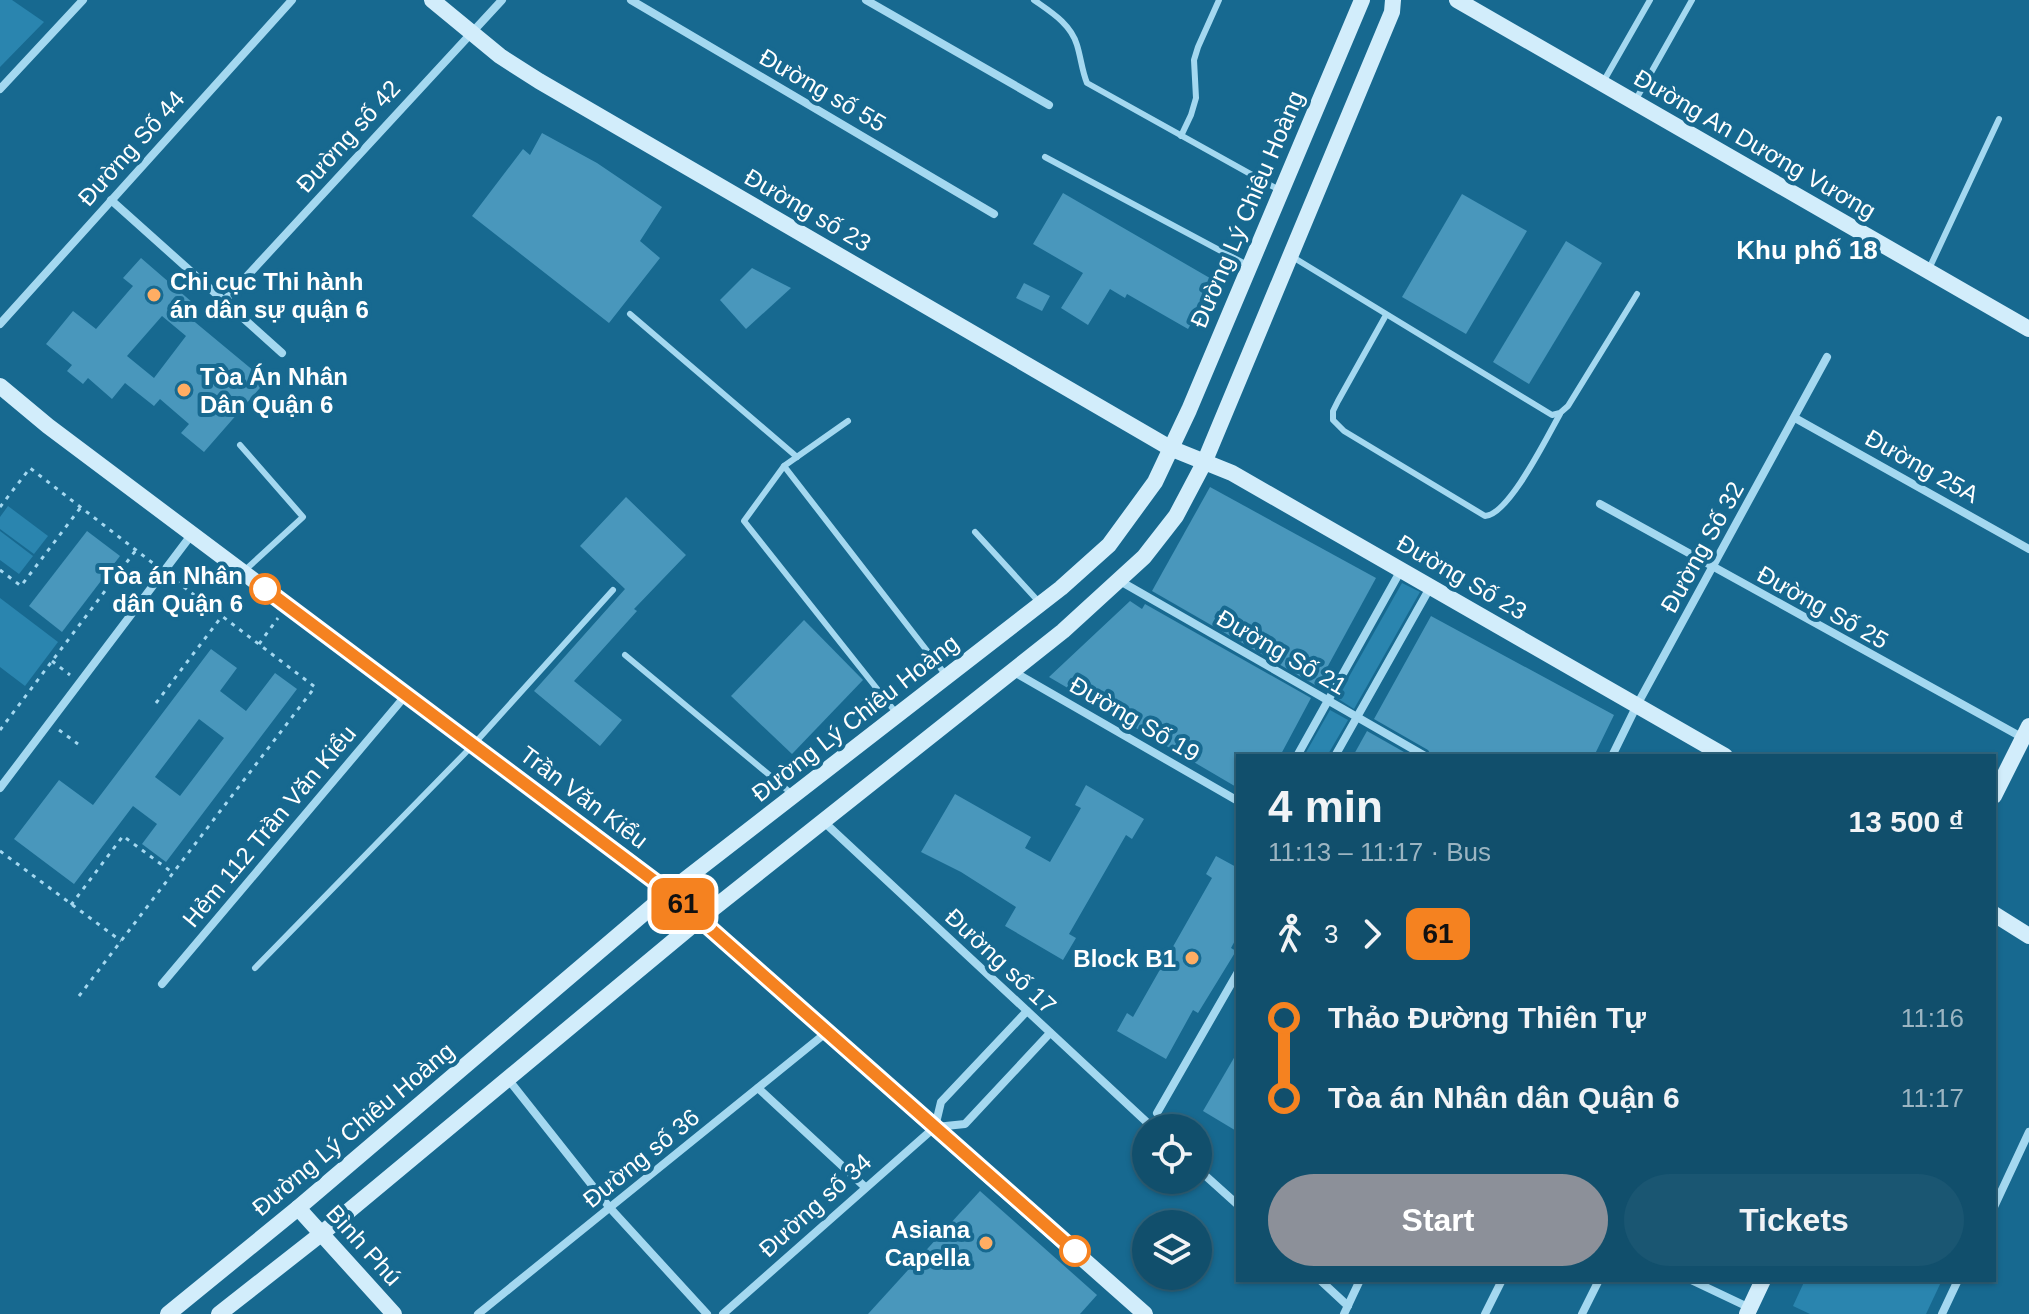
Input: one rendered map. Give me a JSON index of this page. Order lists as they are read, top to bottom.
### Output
{
  "streets": {
    "main road": [
      "Đường An Dương Vương",
      "Đường Lý Chiêu Hoàng",
      "Đường số 23",
      "Đường Số 23",
      "Trần Văn Kiểu",
      "Bình Phú"
    ],
    "street": [
      "Đường số 55",
      "Đường số 42",
      "Đường Số 44",
      "Đường 25A",
      "Đường Số 32",
      "Đường Số 25",
      "Đường Số 21",
      "Đường Số 19",
      "Hẻm 112 Trần Văn Kiểu",
      "Đường số 17",
      "Đường số 36",
      "Đường số 34"
    ]
  },
  "crossings": [
    ["Đường số 42", "Đường số 23"],
    ["Đường Lý Chiêu Hoàng", "Đường số 23"],
    ["Đường Lý Chiêu Hoàng", "Đường Số 23"],
    ["Đường Lý Chiêu Hoàng", "Trần Văn Kiểu"],
    ["Đường Lý Chiêu Hoàng", "Bình Phú"],
    ["Đường số 23", "Đường Số 23"],
    ["Đường 25A", "Đường Số 32"],
    ["Đường Số 32", "Đường Số 23"],
    ["Đường Số 32", "Đường Số 25"],
    ["Trần Văn Kiểu", "Hẻm 112 Trần Văn Kiểu"],
    ["Trần Văn Kiểu", "Đường số 36"],
    ["Trần Văn Kiểu", "Đường số 34"],
    ["Đường số 17", "Đường số 34"]
  ],
  "districts": ["Khu phố 18"],
  "places": [
    "Chi cục Thi hành án dân sự quận 6",
    "Tòa Án Nhân Dân Quận 6",
    "Tòa án Nhân dân Quận 6",
    "Block B1",
    "Asiana Capella"
  ],
  "lines": ["bus line 61"],
  "page": {
    "on_map": "61",
    "heading": ["4 min", "11:13 – 11:17 · Bus", "13 500 ₫"],
    "legs": ["3", "61"],
    "list": [
      {
        "name": "Thảo Đường Thiên Tự",
        "value": "11:16"
      },
      {
        "name": "Tòa án Nhân dân Quận 6",
        "value": "11:17"
      }
    ],
    "buttons": ["Start", "Tickets"]
  }
}
